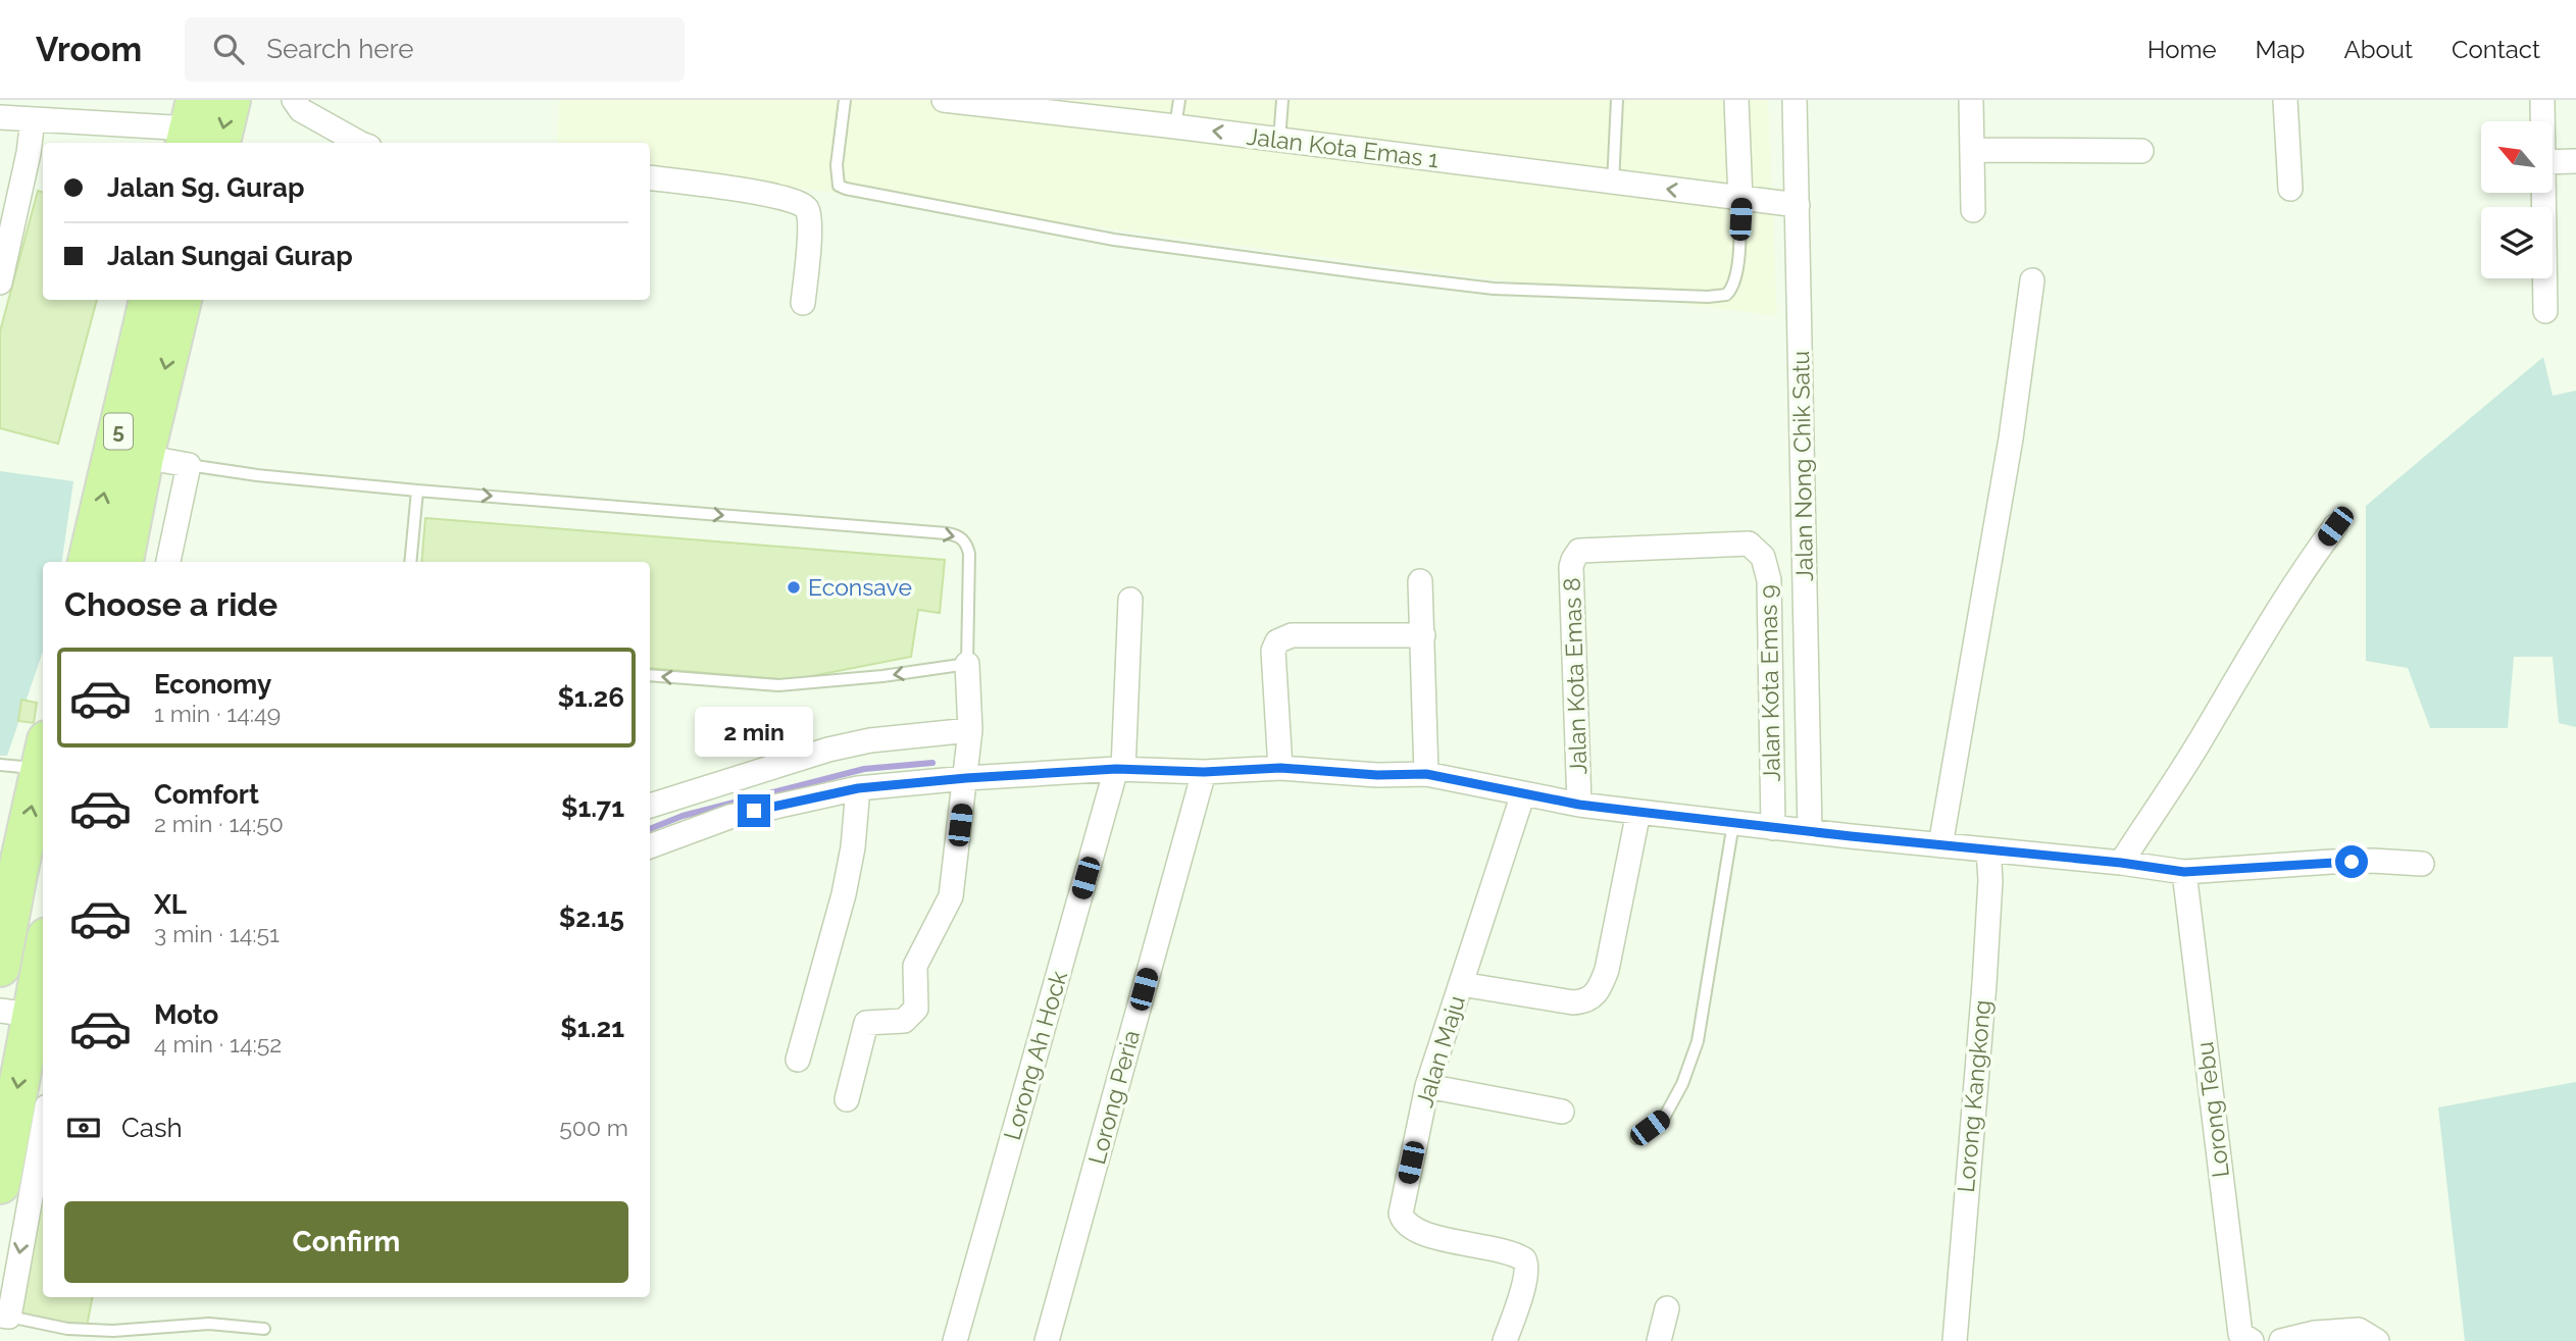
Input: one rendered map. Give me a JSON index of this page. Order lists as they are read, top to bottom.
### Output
{
  "streets": {
    "highway": ["5"],
    "street": [
      "Jalan Kota Emas 1",
      "Jalan Nong Chik Satu",
      "Jalan Kota Emas 8",
      "Jalan Kota Emas 9",
      "Jalan Maju",
      "Lorong Ah Hock",
      "Lorong Kangkong",
      "Lorong Peria",
      "Lorong Tebu"
    ]
  },
  "crossings": [
    ["Jalan Kota Emas 1", "Jalan Nong Chik Satu"],
    ["Jalan Kota Emas 8", "Jalan Kota Emas 9"]
  ],
  "places": ["Econsave"],
  "north": "top left",
  "page": {
    "header": "Vroom",
    "search": "Search here",
    "nav": [
      "Home",
      "Map",
      "About",
      "Contact"
    ],
    "banner": ["Jalan Sg. Gurap", "Jalan Sungai Gurap"],
    "heading": "Choose a ride",
    "list": [
      {
        "name": "Economy",
        "note": "1 min · 14:49",
        "value": "$1.26"
      },
      {
        "name": "Comfort",
        "note": "2 min · 14:50",
        "value": "$1.71"
      },
      {
        "name": "XL",
        "note": "3 min · 14:51",
        "value": "$2.15"
      },
      {
        "name": "Moto",
        "note": "4 min · 14:52",
        "value": "$1.21"
      }
    ],
    "bubble": "2 min",
    "pay": ["Cash", "500 m"],
    "buttons": "Confirm"
  }
}
